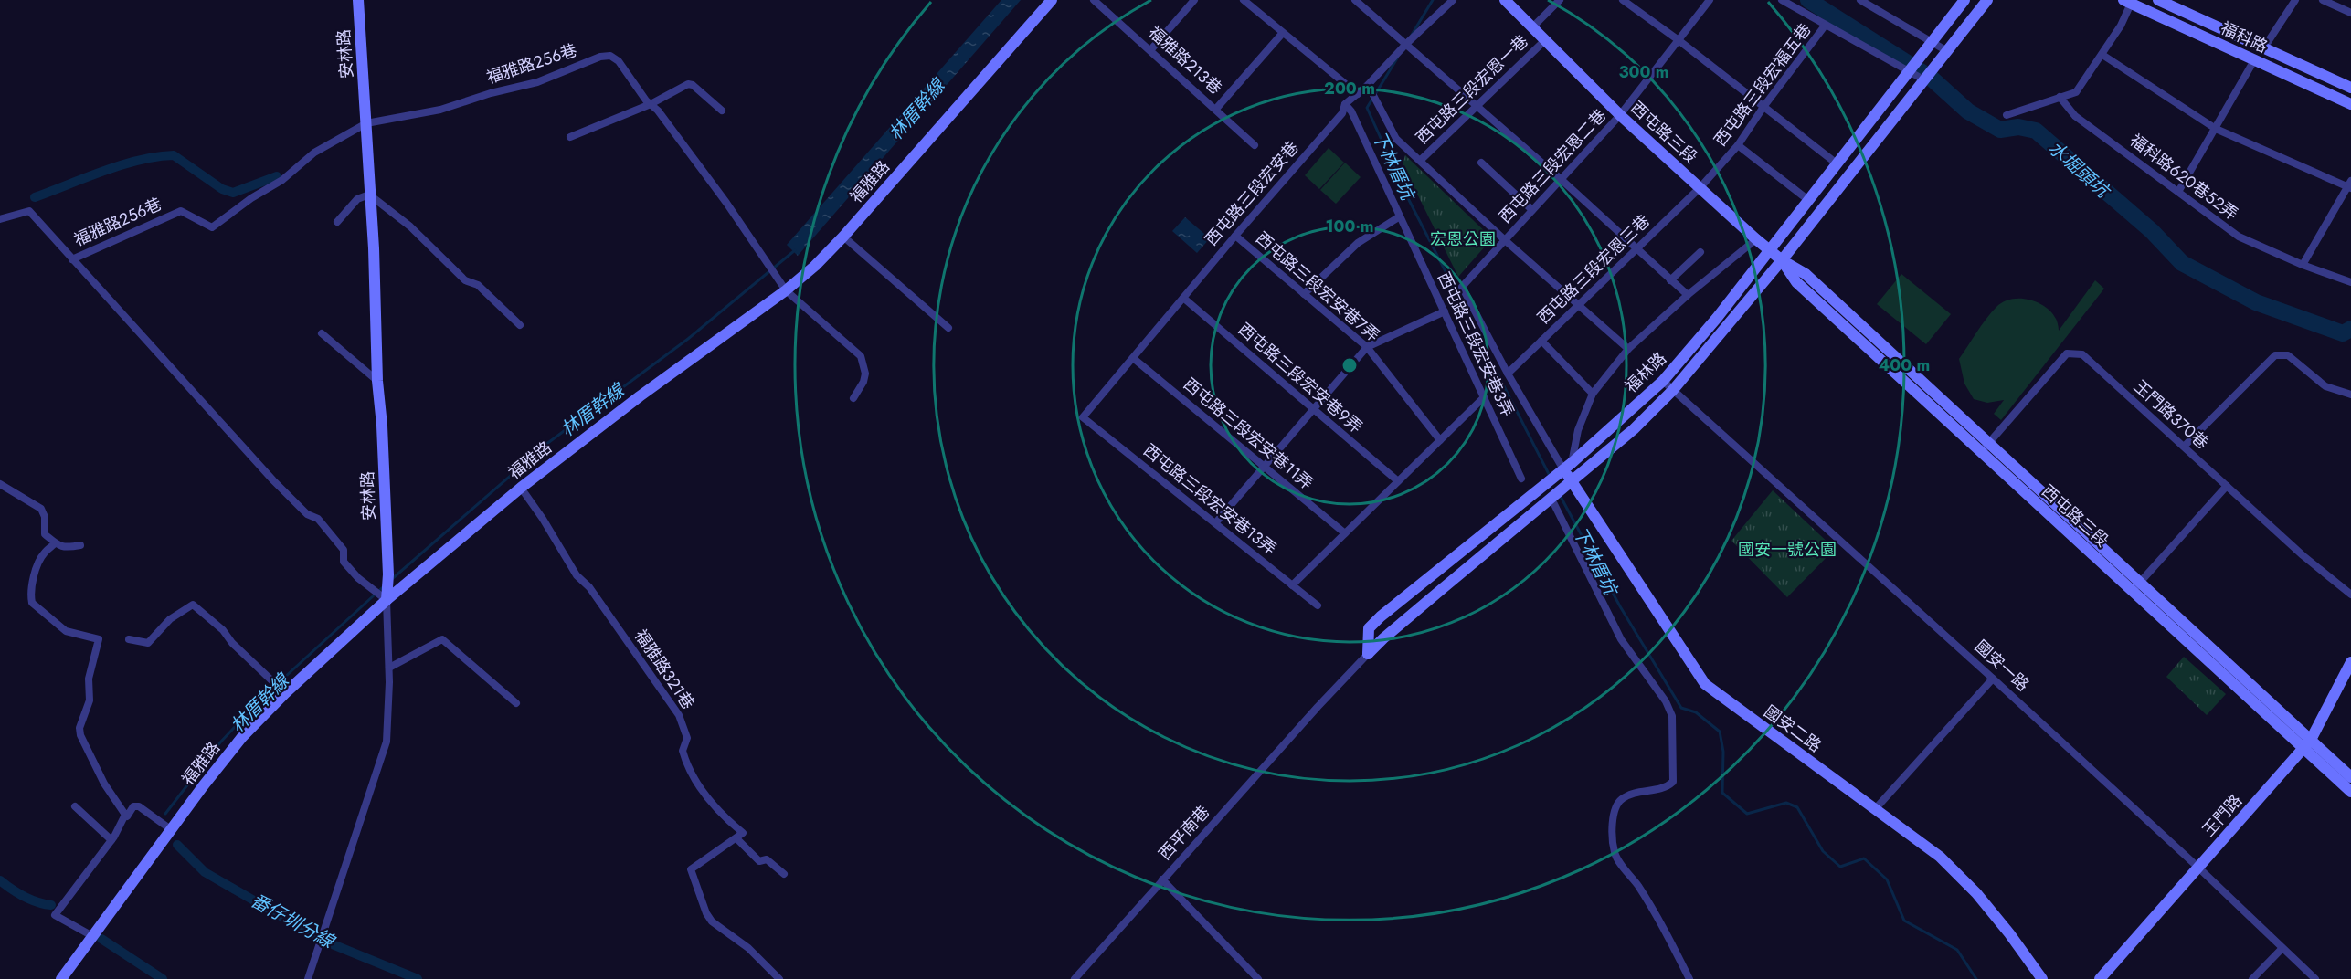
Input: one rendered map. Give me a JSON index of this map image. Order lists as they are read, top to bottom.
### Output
{
  "streets": {
    "street": [
      "福科路",
      "安林路",
      "福雅路213巷",
      "福雅路256巷",
      "西屯路三段宏福五巷",
      "西屯路三段宏恩一巷",
      "西屯路三段",
      "西屯路三段宏恩二巷",
      "福科路620巷52弄",
      "福雅路",
      "西屯路三段宏安巷",
      "西屯路三段宏恩三巷",
      "西屯路三段宏安巷7弄",
      "西屯路三段宏安巷3弄",
      "福林路",
      "西屯路三段宏安巷9弄",
      "玉門路370巷",
      "西屯路三段宏安巷11弄",
      "西屯路三段宏安巷13弄",
      "國安一路",
      "福雅路321巷",
      "國安二路",
      "玉門路",
      "西平南巷"
    ]
  },
  "crossings": [
    ["安林路", "福雅路256巷"],
    ["安林路", "福雅路"],
    ["福雅路256巷", "福雅路"],
    ["西屯路三段宏福五巷", "西屯路三段"],
    ["西屯路三段宏福五巷", "西屯路三段宏恩三巷"],
    ["西屯路三段宏恩一巷", "西屯路三段"],
    ["西屯路三段", "西屯路三段宏恩二巷"],
    ["西屯路三段", "西屯路三段宏恩三巷"],
    ["西屯路三段", "福林路"],
    ["西屯路三段", "玉門路370巷"],
    ["西屯路三段", "玉門路"],
    ["西屯路三段宏恩二巷", "西屯路三段宏恩三巷"],
    ["福雅路", "福雅路321巷"],
    ["西屯路三段宏安巷", "西屯路三段宏安巷7弄"],
    ["西屯路三段宏安巷", "西屯路三段宏安巷3弄"],
    ["西屯路三段宏安巷", "西屯路三段宏安巷9弄"],
    ["西屯路三段宏安巷", "西屯路三段宏安巷11弄"],
    ["西屯路三段宏安巷", "西屯路三段宏安巷13弄"],
    ["福林路", "國安一路"],
    ["福林路", "國安二路"],
    ["福林路", "西平南巷"],
    ["國安一路", "玉門路"]
  ],
  "water": [
    "林厝幹線",
    "下林厝坑",
    "水堀頭坑",
    "番仔圳分線"
  ],
  "parks": ["宏恩公園", "國安一號公園"],
  "rings": [
    "300 m",
    "200 m",
    "100 m",
    "400 m"
  ]
}
